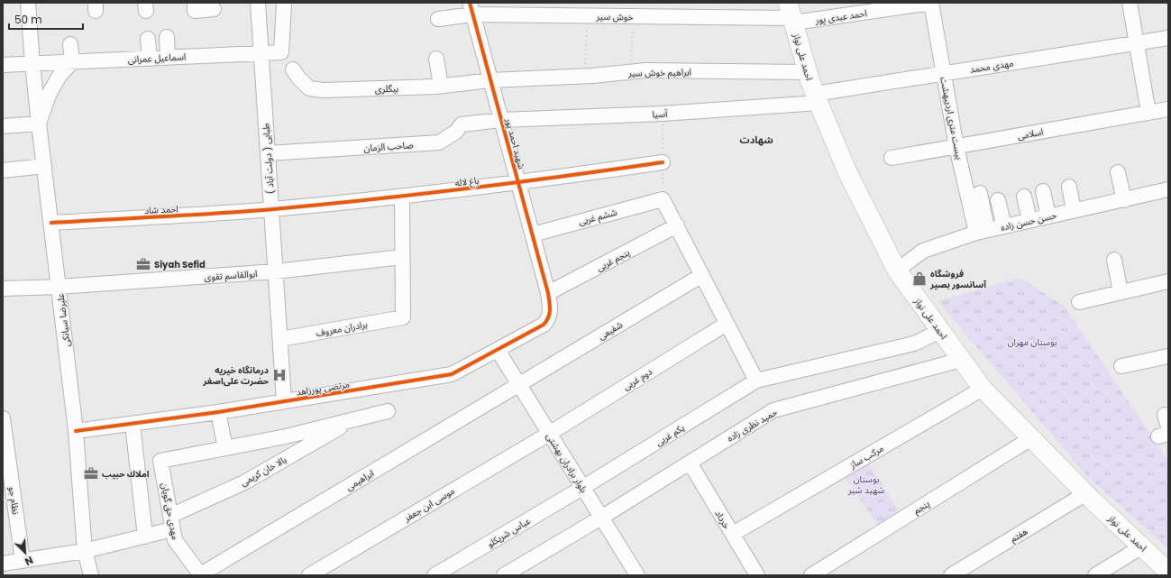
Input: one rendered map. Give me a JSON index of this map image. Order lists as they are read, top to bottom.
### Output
{
  "streets": {
    "main road": ["احمد علی نواز"],
    "street": [
      "خوش سیر",
      "احمد عبدی پور",
      "اسماعیل عمرانی",
      "مهدی محمد",
      "ابراهیم خوش سیر",
      "بیگلری",
      "آسیا",
      "بیست متری اردیبهشت",
      "اسلامی",
      "شهید احمد پور",
      "صاحب الزمان",
      "طبایی ( دولت آباد )",
      "باغ لاله",
      "احمد شاد",
      "ششم غربی",
      "حسن حسن زاده",
      "پنجم غربی",
      "ابوالقاسم تقوی",
      "علیرضا سیانکی",
      "برادران معروف",
      "شفیعی",
      "دوم غربی",
      "مرتضی پورزاهد",
      "حمید نظری زاده",
      "یکم غربی",
      "مرکب ساز",
      "بلوار برادران بهشتی",
      "بالا خان کریمی",
      "ابراهیمی",
      "نظام جو",
      "موسی ابن جعفر",
      "پنجم",
      "مهدی حق گویان",
      "خرداد",
      "عباس شریکلو",
      "هفتم"
    ]
  },
  "crossings": [
    ["خوش سیر", "احمد عبدی پور"],
    ["خوش سیر", "احمد علی نواز"],
    ["خوش سیر", "شهید احمد پور"],
    ["احمد عبدی پور", "احمد علی نواز"],
    ["احمد عبدی پور", "بیست متری اردیبهشت"],
    ["احمد علی نواز", "مهدی محمد"],
    ["احمد علی نواز", "ابراهیم خوش سیر"],
    ["احمد علی نواز", "آسیا"],
    ["احمد علی نواز", "حسن حسن زاده"],
    ["احمد علی نواز", "حمید نظری زاده"],
    ["احمد علی نواز", "یکم غربی"],
    ["احمد علی نواز", "مرکب ساز"],
    ["احمد علی نواز", "پنجم"],
    ["احمد علی نواز", "هفتم"],
    ["اسماعیل عمرانی", "طبایی ( دولت آباد )"],
    ["اسماعیل عمرانی", "علیرضا سیانکی"],
    ["مهدی محمد", "آسیا"],
    ["مهدی محمد", "بیست متری اردیبهشت"],
    ["ابراهیم خوش سیر", "بیگلری"],
    ["ابراهیم خوش سیر", "شهید احمد پور"],
    ["بیگلری", "شهید احمد پور"],
    ["آسیا", "شهید احمد پور"],
    ["آسیا", "صاحب الزمان"],
    ["بیست متری اردیبهشت", "اسلامی"],
    ["بیست متری اردیبهشت", "حسن حسن زاده"],
    ["شهید احمد پور", "صاحب الزمان"],
    ["شهید احمد پور", "باغ لاله"],
    ["شهید احمد پور", "ششم غربی"],
    ["شهید احمد پور", "پنجم غربی"],
    ["شهید احمد پور", "مرتضی پورزاهد"],
    ["صاحب الزمان", "طبایی ( دولت آباد )"],
    ["طبایی ( دولت آباد )", "باغ لاله"],
    ["طبایی ( دولت آباد )", "احمد شاد"],
    ["طبایی ( دولت آباد )", "ابوالقاسم تقوی"],
    ["طبایی ( دولت آباد )", "برادران معروف"],
    ["طبایی ( دولت آباد )", "مرتضی پورزاهد"],
    ["باغ لاله", "احمد شاد"],
    ["احمد شاد", "علیرضا سیانکی"],
    ["ششم غربی", "پنجم غربی"],
    ["ابوالقاسم تقوی", "علیرضا سیانکی"],
    ["ابوالقاسم تقوی", "برادران معروف"],
    ["علیرضا سیانکی", "مرتضی پورزاهد"],
    ["علیرضا سیانکی", "بالا خان کریمی"],
    ["شفیعی", "بلوار برادران بهشتی"],
    ["شفیعی", "ابراهیمی"],
    ["دوم غربی", "بلوار برادران بهشتی"],
    ["دوم غربی", "موسی ابن جعفر"],
    ["مرتضی پورزاهد", "بلوار برادران بهشتی"],
    ["حمید نظری زاده", "بلوار برادران بهشتی"],
    ["حمید نظری زاده", "خرداد"],
    ["یکم غربی", "بلوار برادران بهشتی"],
    ["یکم غربی", "عباس شریکلو"],
    ["مرکب ساز", "خرداد"],
    ["بلوار برادران بهشتی", "ابراهیمی"],
    ["بلوار برادران بهشتی", "موسی ابن جعفر"],
    ["بلوار برادران بهشتی", "عباس شریکلو"],
    ["بالا خان کریمی", "نظام جو"],
    ["بالا خان کریمی", "مهدی حق گویان"],
    ["ابراهیمی", "مهدی حق گویان"]
  ],
  "districts": ["شهادت"],
  "parks": ["بوستان مهران", "بوستان شهید شیر"],
  "places": {
    "office": ["Siyah Sefid", "املاك حبيب"],
    "shop": ["فروشگاه آسانسور بصیر"],
    "hospital": ["درمانگاه خیریه حضرت علی‌اصغر"]
  },
  "scale_bar": "50 m",
  "north": "bottom right"
}
